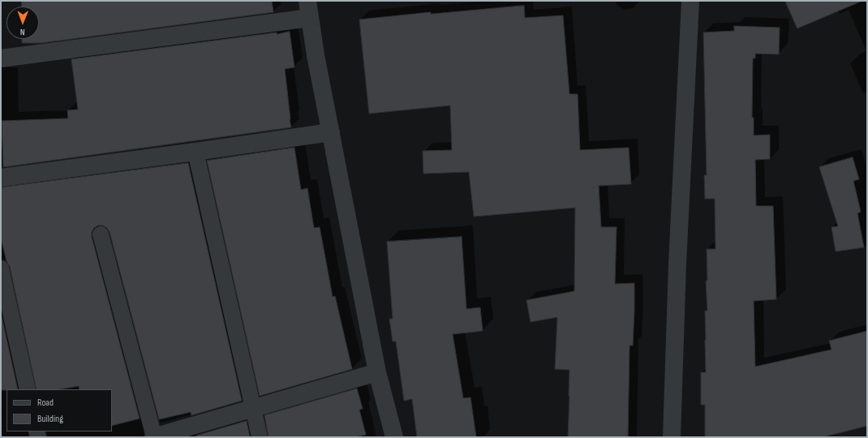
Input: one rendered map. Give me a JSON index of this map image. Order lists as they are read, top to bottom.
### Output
{
  "legend": ["Road", "Building"],
  "north": "bottom"
}
